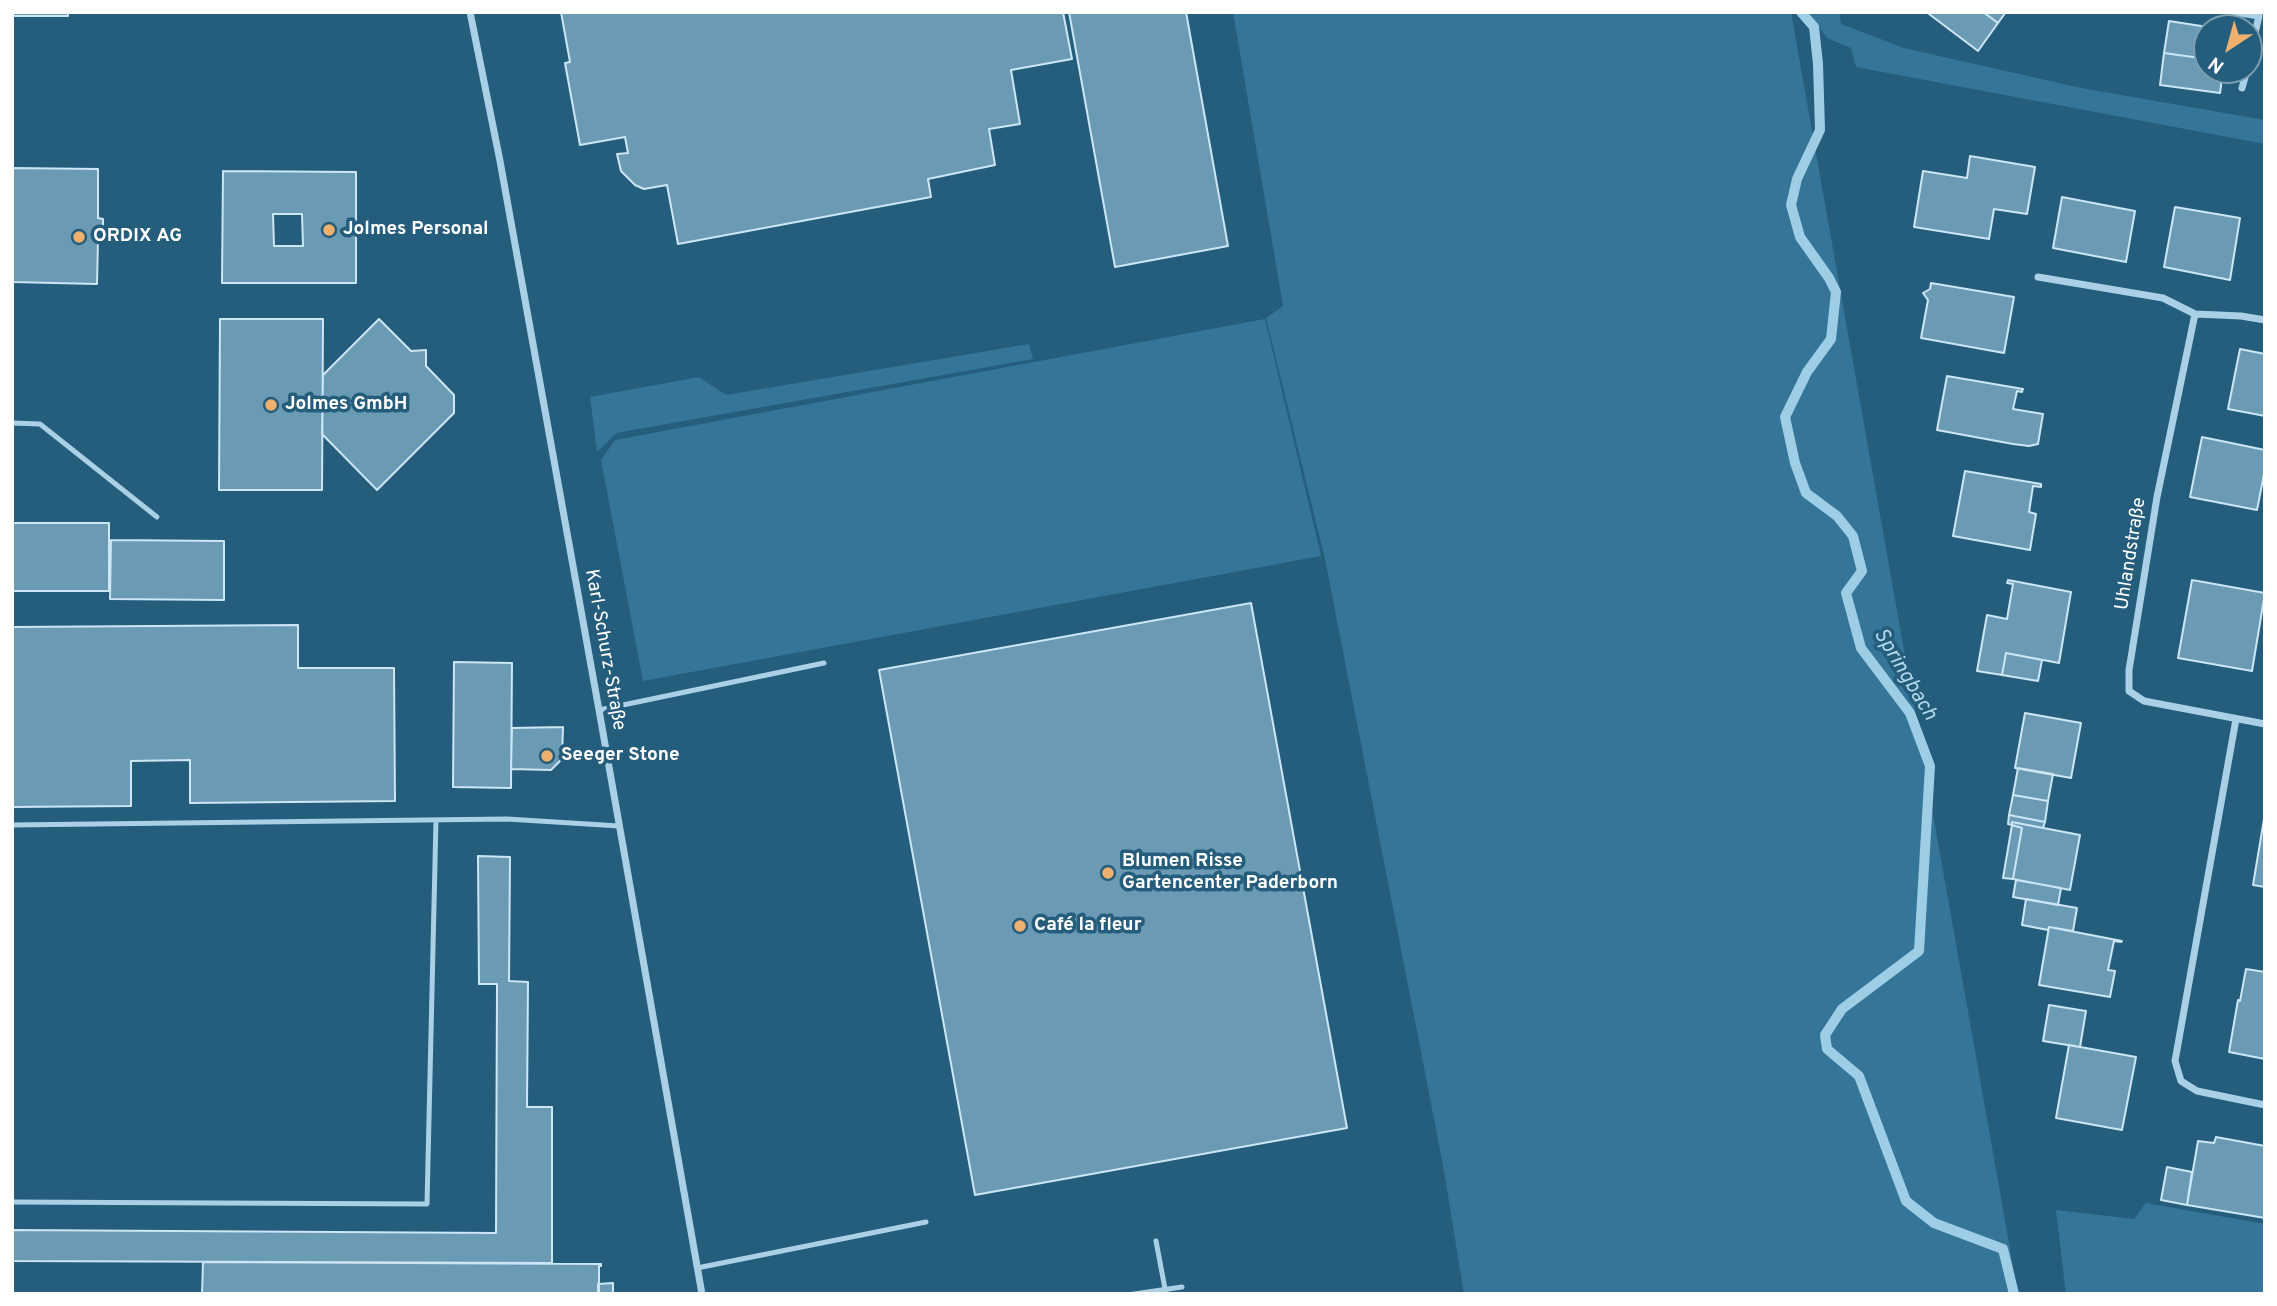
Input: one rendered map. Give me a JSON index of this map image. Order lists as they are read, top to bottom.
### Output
{
  "streets": {
    "street": ["Uhlandstraße", "Karl-Schurz-Straße"]
  },
  "water": ["Springbach"],
  "places": [
    "Jolmes Personal",
    "ORDIX AG",
    "Jolmes GmbH",
    "Seeger Stone",
    "Blumen Risse Gartencenter Paderborn",
    "Café la fleur"
  ],
  "north": "bottom left"
}
